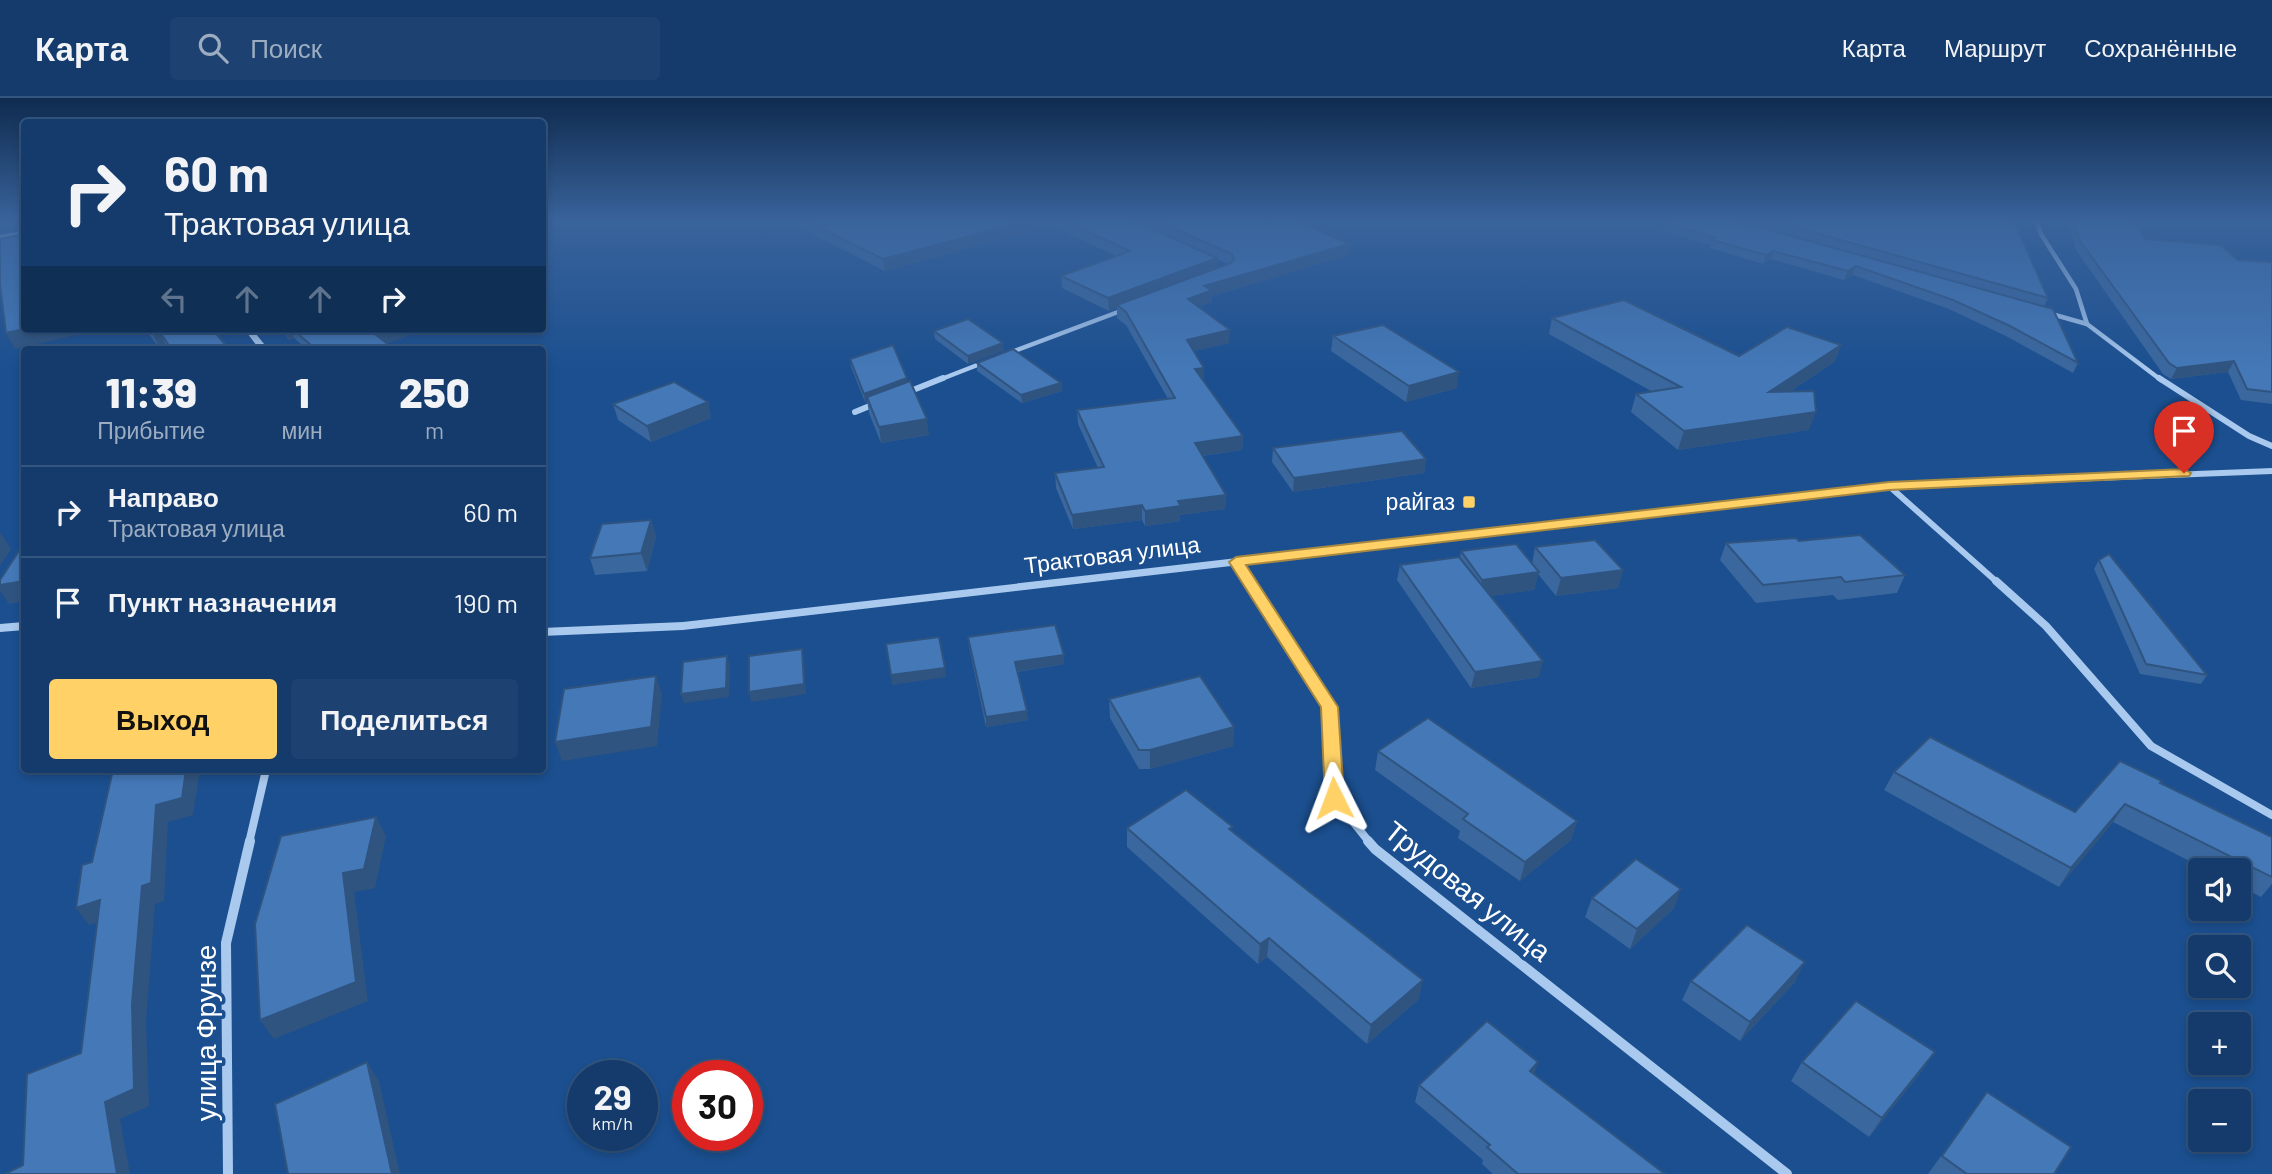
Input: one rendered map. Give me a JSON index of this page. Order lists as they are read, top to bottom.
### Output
{
  "streets": {
    "street": ["Трактовая улица", "Трудовая улица", "улица Фрунзе"]
  },
  "crossings": [
    ["Трактовая улица", "Трудовая улица"]
  ],
  "places": {
    "transit": ["райгаз"]
  },
  "page": {
    "header": "Карта",
    "search": "Поиск",
    "nav": ["Карта", "Маршрут", "Сохранённые"],
    "turn": ["60 m", "Трактовая улица"],
    "eta": [
      "11:39",
      "Прибытие",
      "1",
      "мин",
      "250",
      "m"
    ],
    "list": [
      {
        "name": "Направо",
        "note": "Трактовая улица",
        "value": "60 m"
      },
      {
        "name": "Пункт назначения",
        "value": "190 m"
      }
    ],
    "buttons": ["Выход", "Поделиться"],
    "map_buttons": ["+", "−"],
    "speed": "29 km/h",
    "limit": "30"
  }
}
